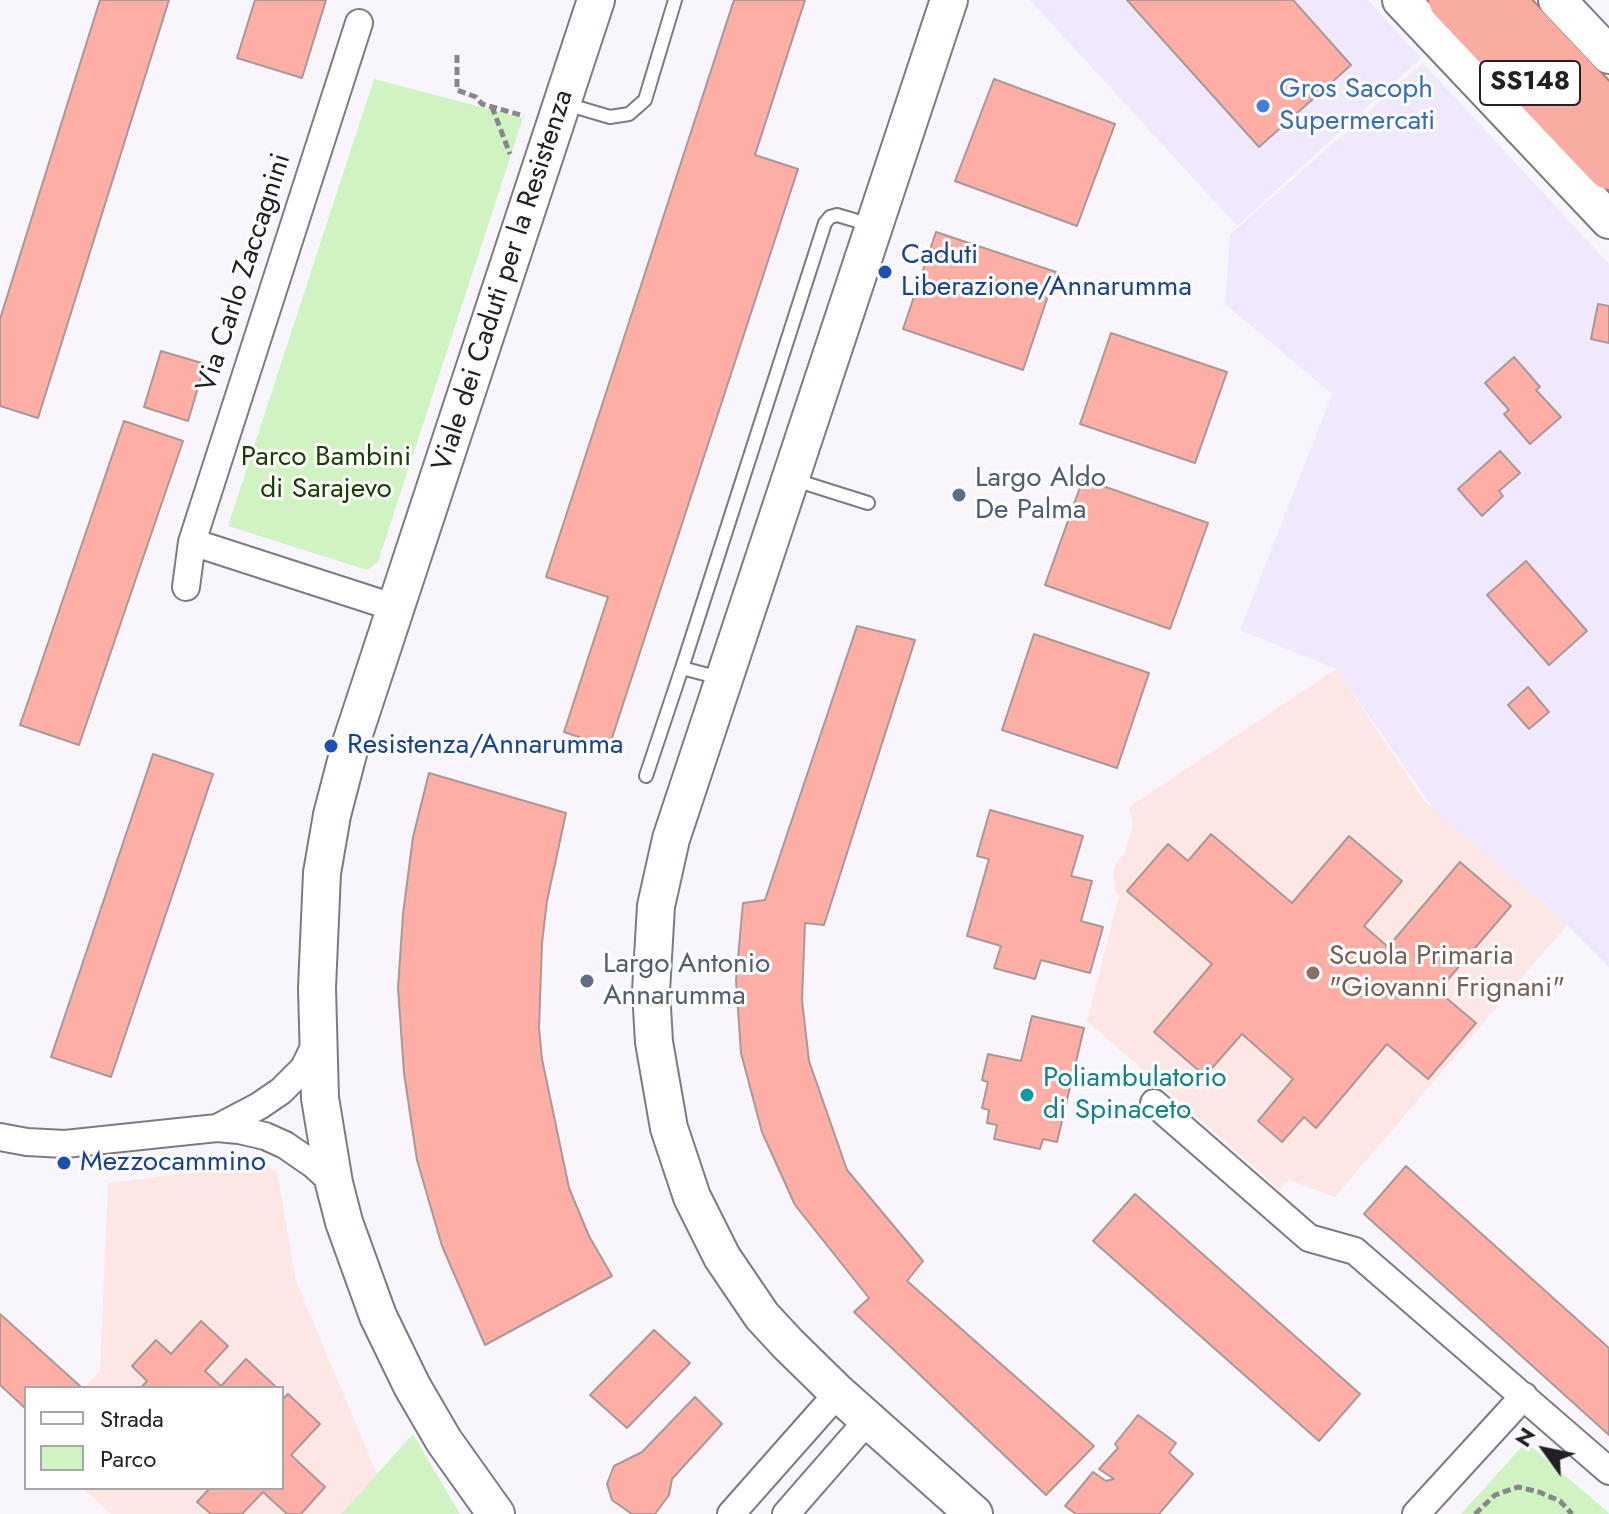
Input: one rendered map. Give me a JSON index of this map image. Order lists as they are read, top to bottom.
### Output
{
  "streets": {
    "highway": ["SS148"],
    "street": ["Via Carlo Zaccagnini", "Viale dei Caduti per la Resistenza"]
  },
  "parks": ["Parco Bambini di Sarajevo"],
  "places": [
    "Gros Sacoph Supermercati",
    "Caduti Liberazione/Annarumma",
    "Largo Aldo De Palma",
    "Resistenza/Annarumma",
    "Scuola Primaria \"Giovanni Frignani\"",
    "Largo Antonio Annarumma",
    "Poliambulatorio di Spinaceto",
    "Mezzocammino"
  ],
  "legend": ["Strada", "Parco"],
  "north": "top left"
}
